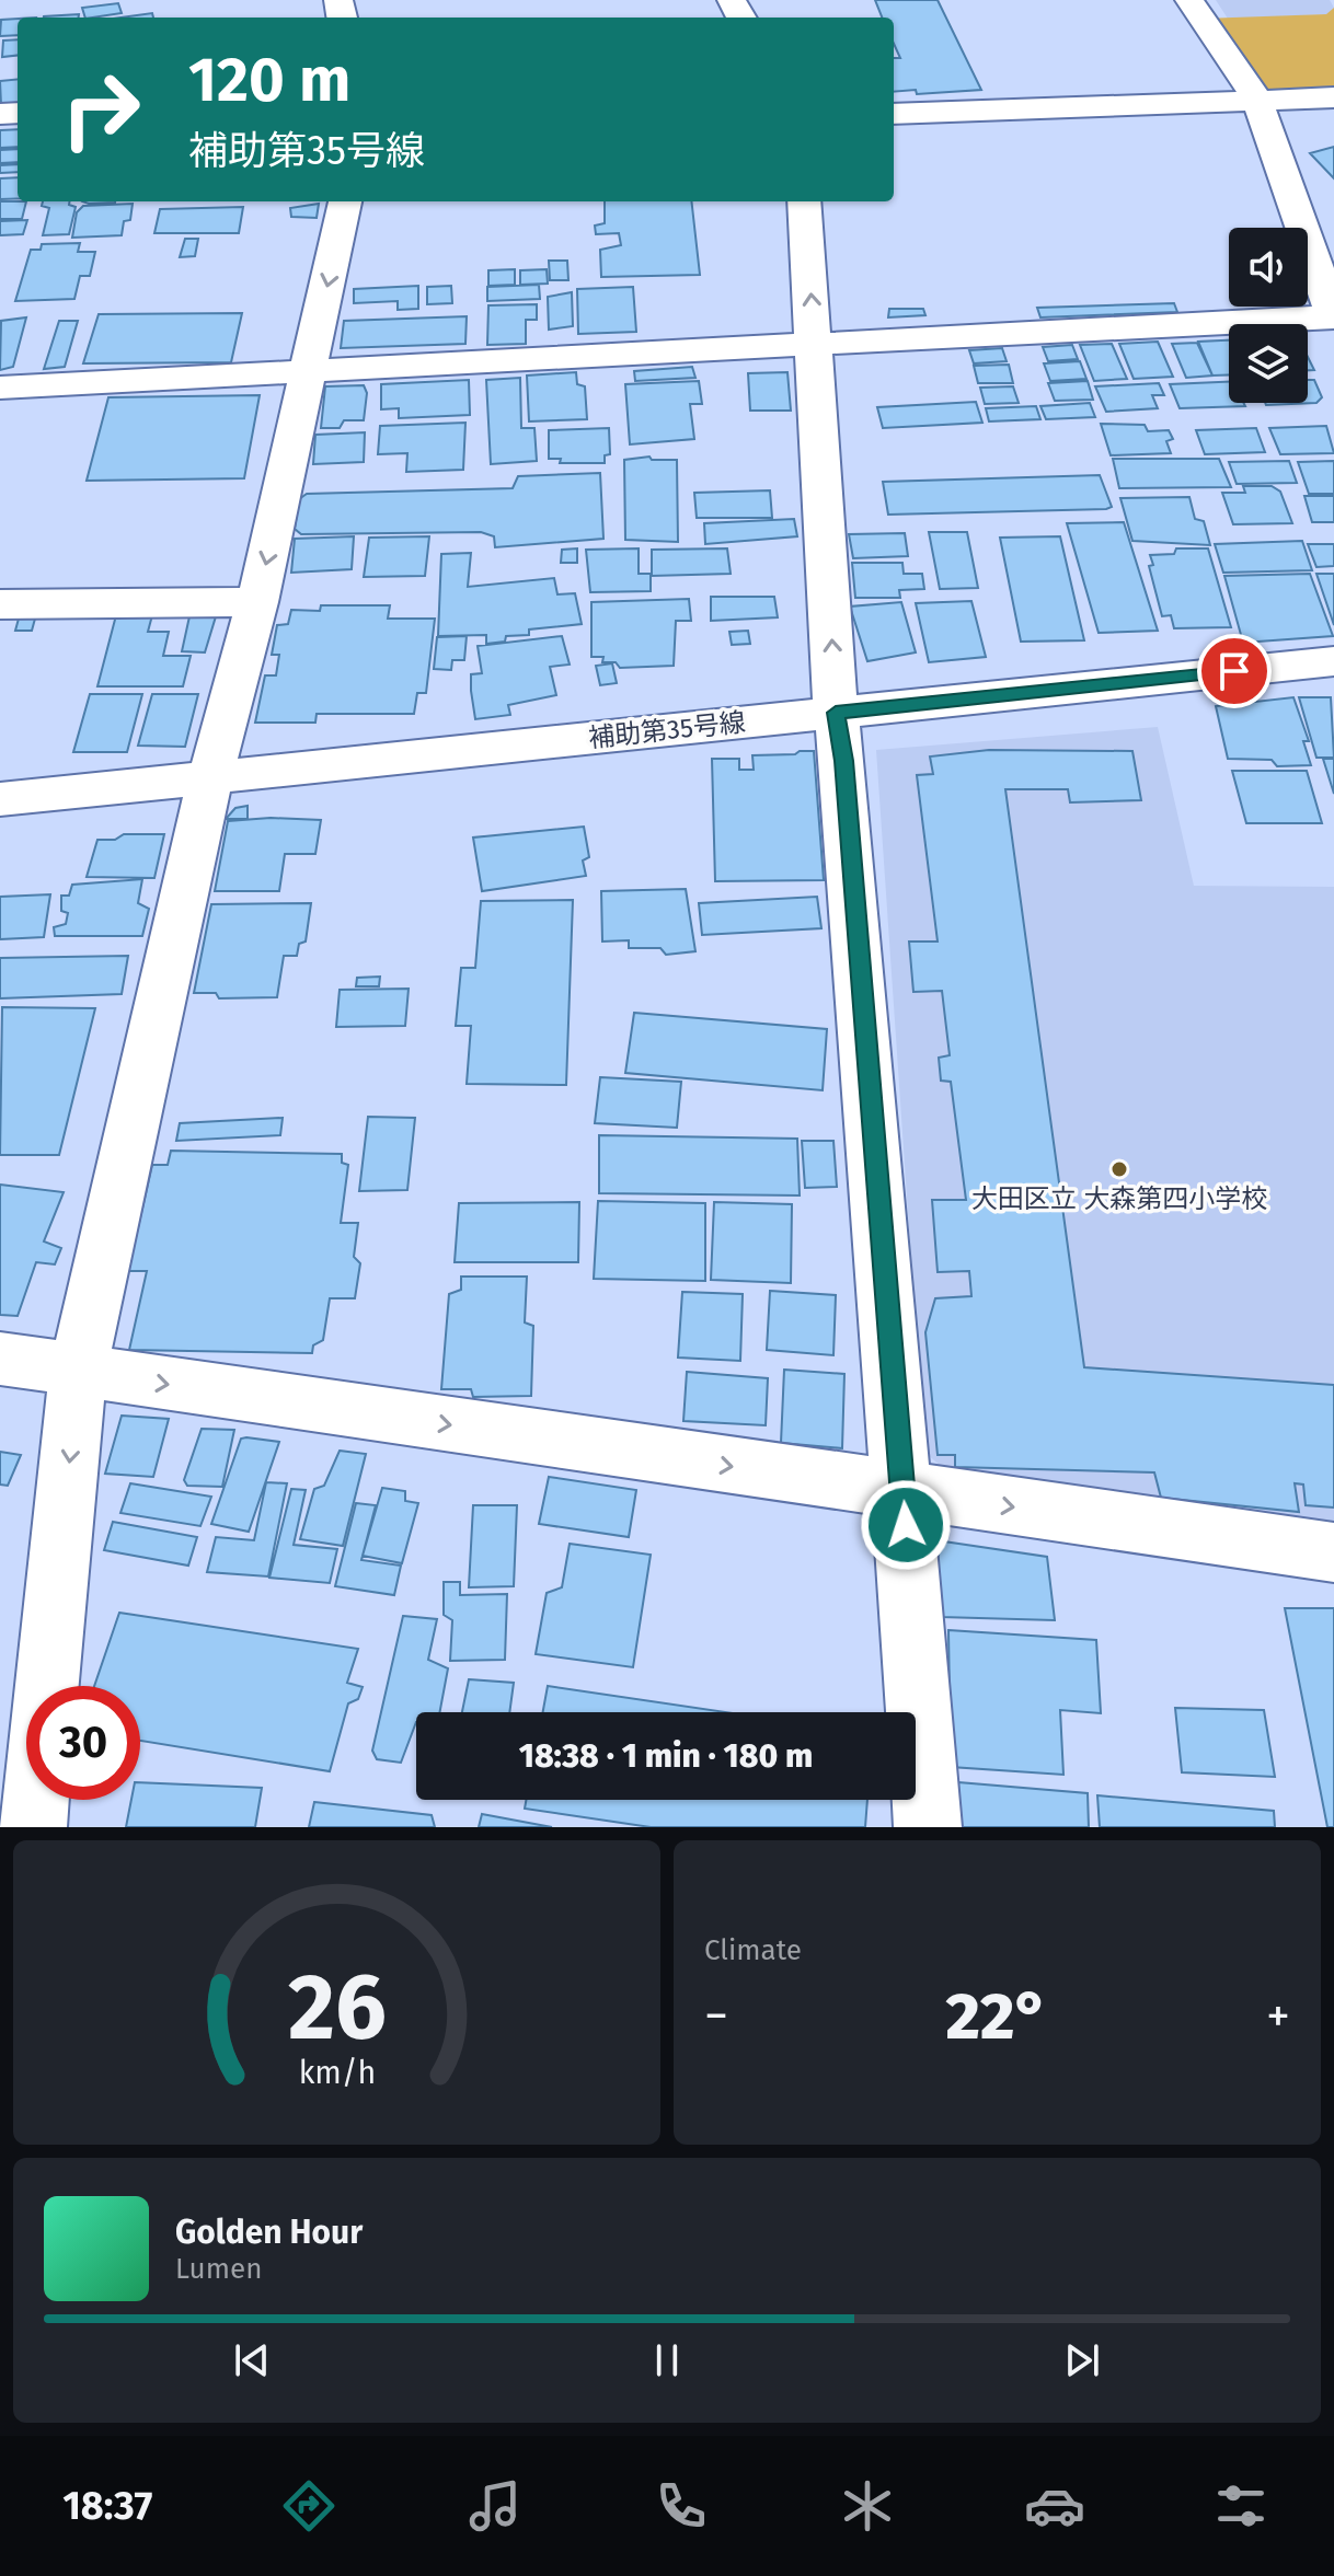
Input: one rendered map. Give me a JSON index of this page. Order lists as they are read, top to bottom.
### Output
{
  "streets": {
    "street": ["補助第35号線"]
  },
  "places": ["大田区立 大森第四小学校"],
  "page": {
    "turn": ["120 m", "補助第35号線"],
    "limit": "30",
    "trip": "18:38 · 1 min · 180 m",
    "tile": "Climate",
    "heat": ["−", "22°", "+"],
    "song": ["Golden Hour", "Lumen"],
    "tabs": "18:37",
    "gauge": ["26", "km/h"]
  }
}
